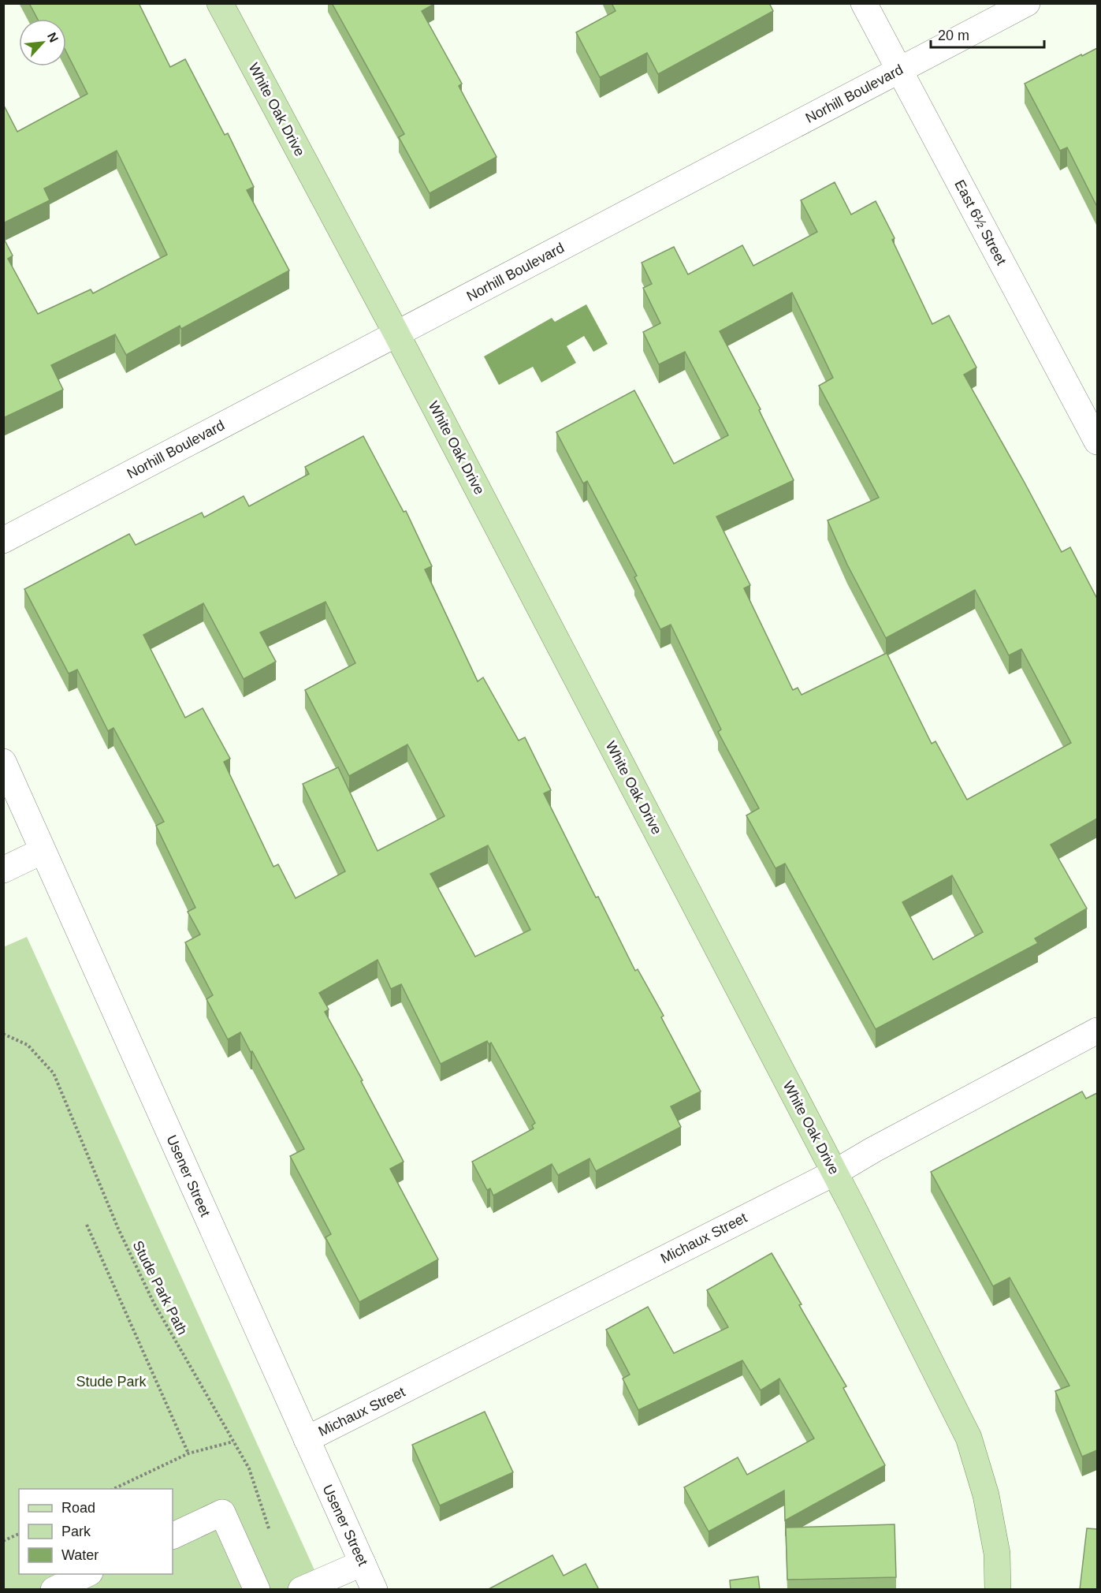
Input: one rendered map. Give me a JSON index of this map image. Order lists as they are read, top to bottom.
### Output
{
  "streets": {
    "main road": ["White Oak Drive"],
    "street": [
      "Norhill Boulevard",
      "East 6½ Street",
      "Usener Street",
      "Michaux Street"
    ],
    "path": ["Stude Park Path"]
  },
  "crossings": [
    ["Norhill Boulevard", "White Oak Drive"],
    ["Norhill Boulevard", "East 6½ Street"],
    ["White Oak Drive", "Michaux Street"],
    ["Usener Street", "Michaux Street"]
  ],
  "parks": ["Stude Park"],
  "legend": ["Road", "Park", "Water"],
  "scale_bar": "20 m",
  "north": "top right"
}
